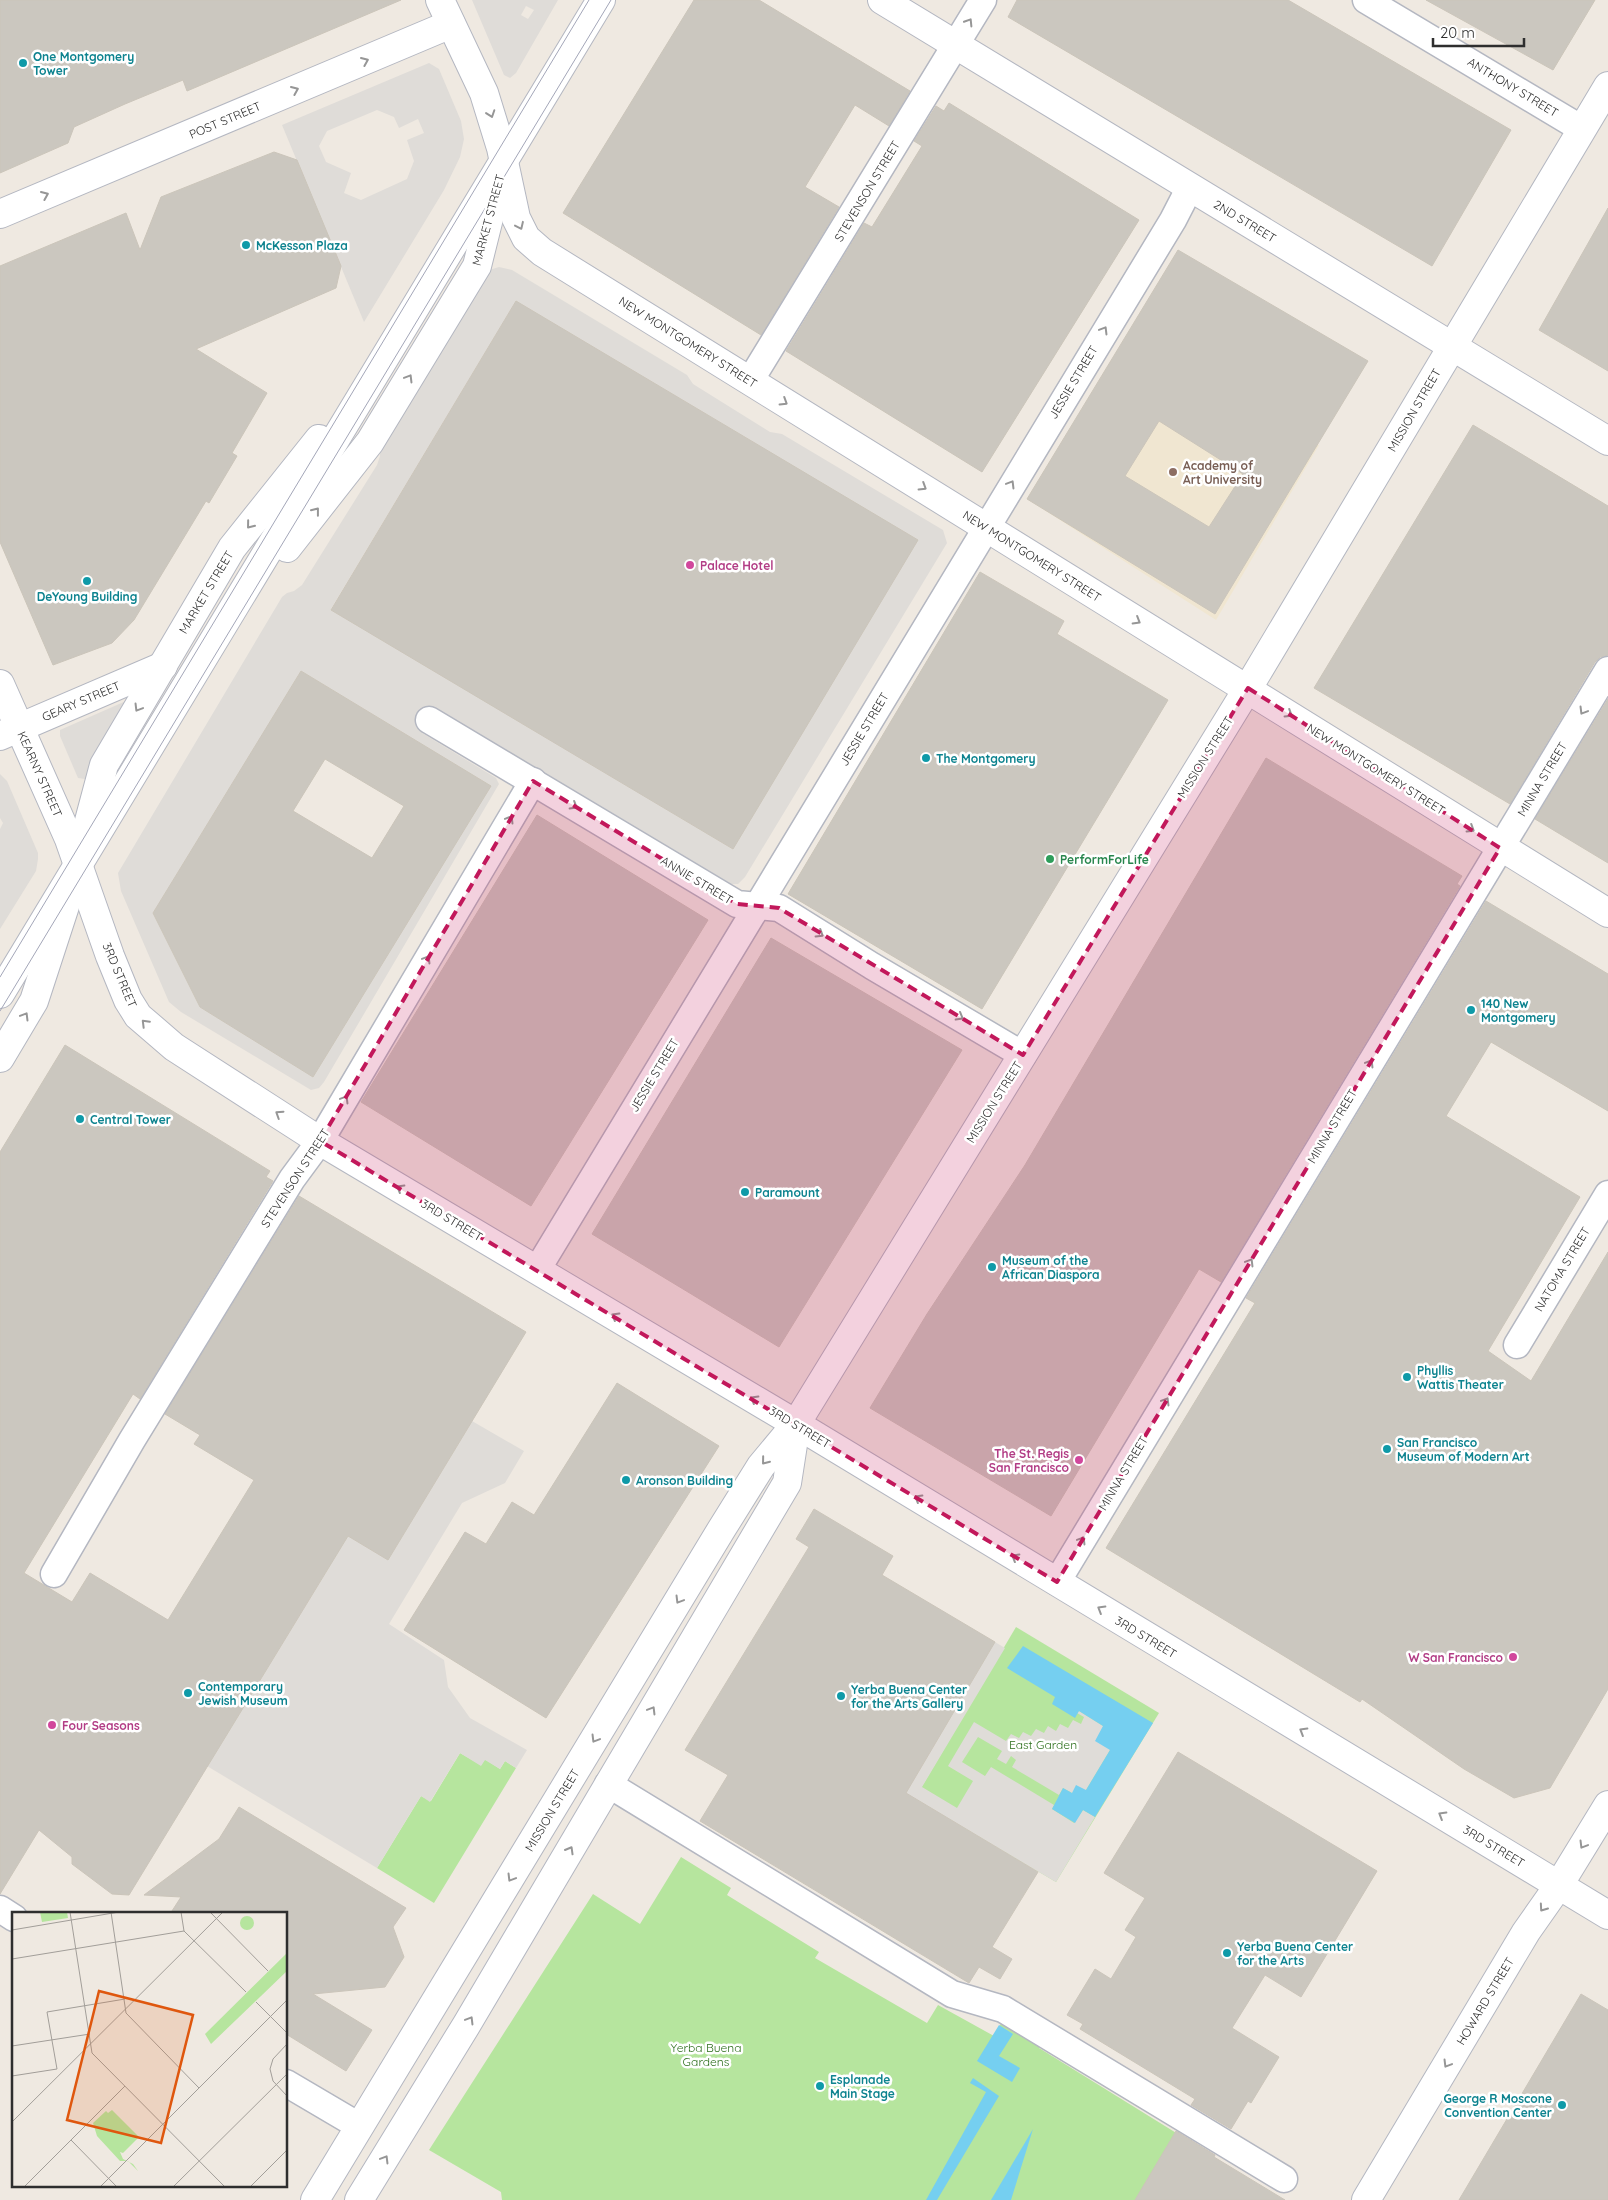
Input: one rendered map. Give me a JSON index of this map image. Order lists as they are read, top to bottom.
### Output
{
  "streets": {
    "main road": [
      "POST STREET",
      "MARKET STREET",
      "2ND STREET",
      "NEW MONTGOMERY STREET",
      "MISSION STREET",
      "GEARY STREET",
      "KEARNY STREET",
      "3RD STREET",
      "HOWARD STREET"
    ],
    "street": [
      "ANTHONY STREET",
      "STEVENSON STREET",
      "JESSIE STREET",
      "MINNA STREET",
      "ANNIE STREET",
      "NATOMA STREET"
    ]
  },
  "crossings": [
    ["ANTHONY STREET", "MISSION STREET"],
    ["POST STREET", "NEW MONTGOMERY STREET"],
    ["STEVENSON STREET", "2ND STREET"],
    ["STEVENSON STREET", "NEW MONTGOMERY STREET"],
    ["STEVENSON STREET", "ANNIE STREET"],
    ["STEVENSON STREET", "3RD STREET"],
    ["MARKET STREET", "NEW MONTGOMERY STREET"],
    ["MARKET STREET", "GEARY STREET"],
    ["MARKET STREET", "KEARNY STREET"],
    ["MARKET STREET", "3RD STREET"],
    ["2ND STREET", "JESSIE STREET"],
    ["2ND STREET", "MISSION STREET"],
    ["NEW MONTGOMERY STREET", "JESSIE STREET"],
    ["NEW MONTGOMERY STREET", "MISSION STREET"],
    ["NEW MONTGOMERY STREET", "MINNA STREET"],
    ["JESSIE STREET", "ANNIE STREET"],
    ["JESSIE STREET", "3RD STREET"],
    ["MISSION STREET", "ANNIE STREET"],
    ["MISSION STREET", "3RD STREET"],
    ["GEARY STREET", "KEARNY STREET"],
    ["KEARNY STREET", "3RD STREET"],
    ["MINNA STREET", "3RD STREET"],
    ["3RD STREET", "HOWARD STREET"]
  ],
  "one_way": [
    "POST STREET",
    "NEW MONTGOMERY STREET",
    "ANNIE STREET",
    "3RD STREET",
    "HOWARD STREET"
  ],
  "parks": ["East Garden", "Yerba Buena Gardens"],
  "places": [
    "One Montgomery Tower",
    "McKesson Plaza",
    "Academy of Art University",
    "Palace Hotel",
    "DeYoung Building",
    "The Montgomery",
    "PerformForLife",
    "140 New Montgomery",
    "Central Tower",
    "Paramount",
    "Museum of the African Diaspora",
    "Phyllis Wattis Theater",
    "San Francisco Museum of Modern Art",
    "The St. Regis San Francisco",
    "Aronson Building",
    "W San Francisco",
    "Contemporary Jewish Museum",
    "Yerba Buena Center for the Arts Gallery",
    "Four Seasons",
    "Yerba Buena Center for the Arts",
    "Esplanade Main Stage",
    "George R Moscone Convention Center"
  ],
  "scale_bar": "20 m"
}
